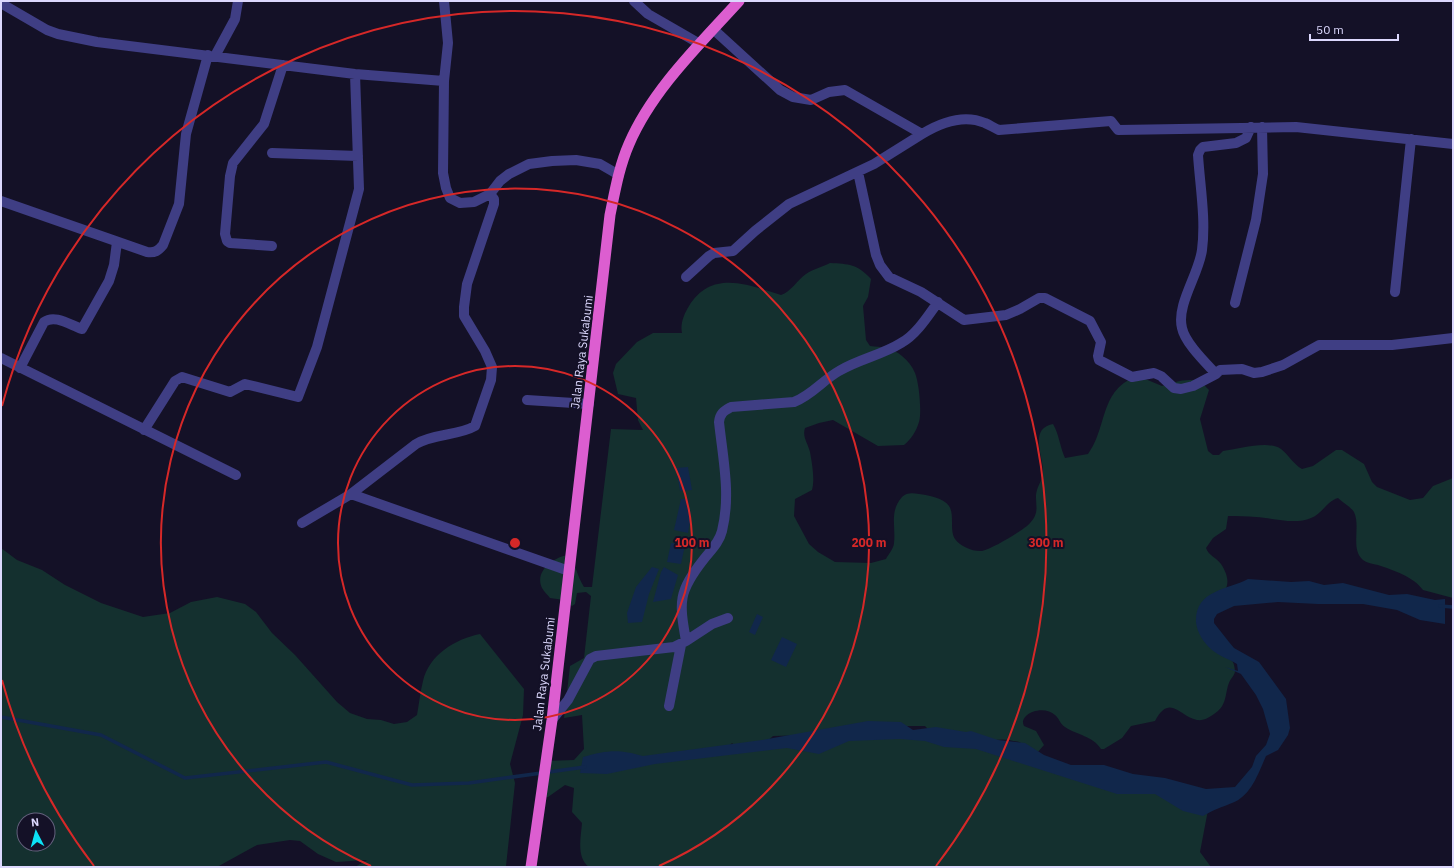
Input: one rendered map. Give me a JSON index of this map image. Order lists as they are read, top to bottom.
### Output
{
  "streets": {
    "highway": ["Jalan Raya Sukabumi"]
  },
  "scale_bar": "50 m",
  "north": "top",
  "rings": ["100 m", "200 m", "300 m"]
}
